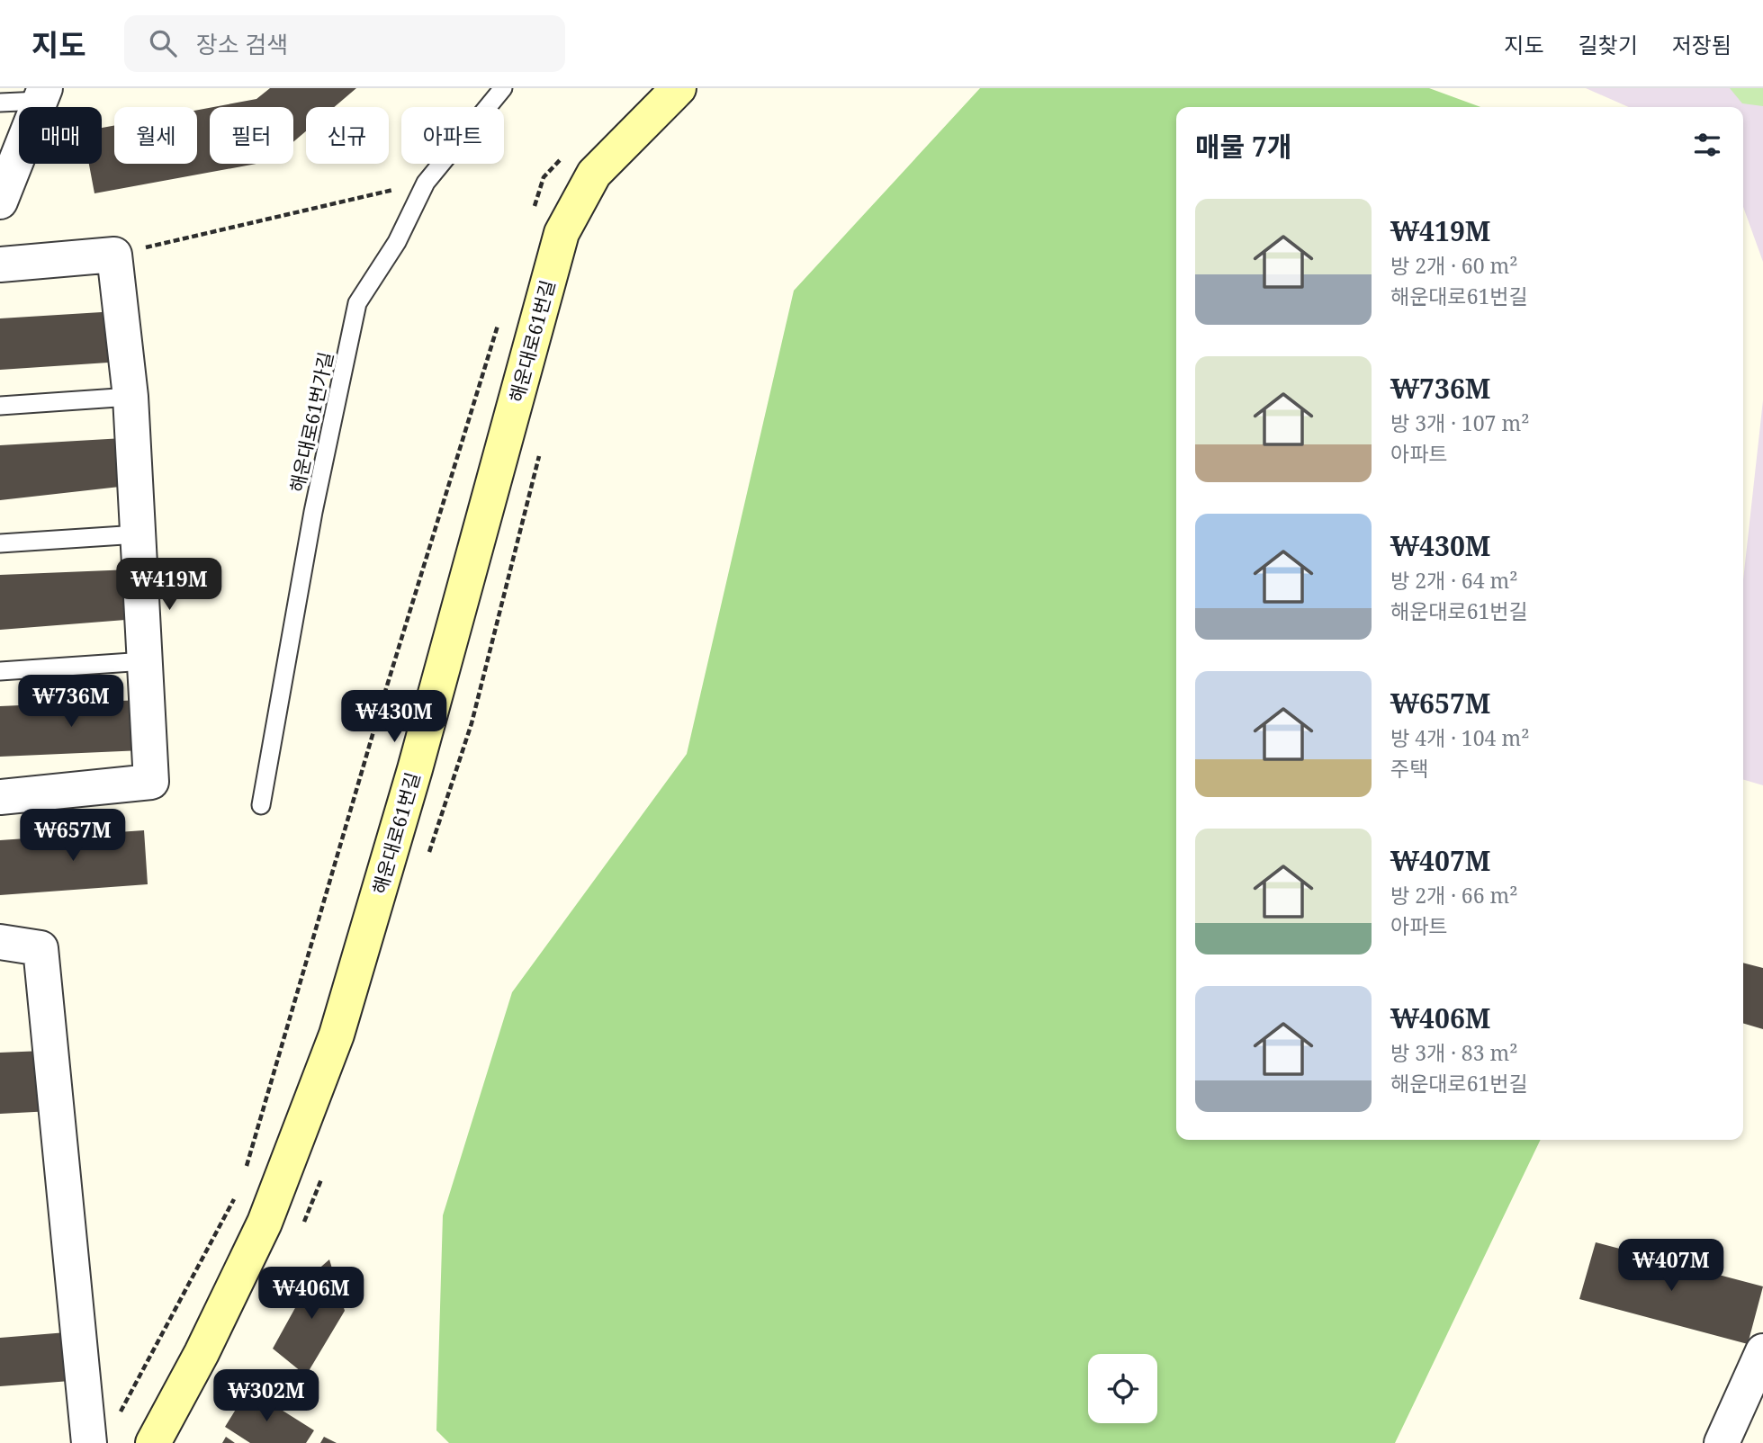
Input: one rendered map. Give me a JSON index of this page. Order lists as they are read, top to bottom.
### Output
{
  "streets": {
    "main road": ["해운대로61번길"],
    "lane": ["해운대로61번가길"]
  },
  "page": {
    "header": "지도",
    "search": "장소 검색",
    "nav": ["지도", "길찾기", "저장됨"],
    "chip": [
      "매매",
      "월세",
      "필터",
      "신규",
      "아파트"
    ],
    "heading": "매물 7개",
    "list": [
      {
        "name": "₩419M",
        "note": "방 2개 · 60 m² · 해운대로61번길"
      },
      {
        "name": "₩736M",
        "note": "방 3개 · 107 m² · 아파트"
      },
      {
        "name": "₩430M",
        "note": "방 2개 · 64 m² · 해운대로61번길"
      },
      {
        "name": "₩657M",
        "note": "방 4개 · 104 m² · 주택"
      },
      {
        "name": "₩407M",
        "note": "방 2개 · 66 m² · 아파트"
      },
      {
        "name": "₩406M",
        "note": "방 3개 · 83 m² · 해운대로61번길"
      }
    ],
    "price": [
      "₩419M",
      "₩736M",
      "₩430M",
      "₩657M",
      "₩407M",
      "₩406M",
      "₩302M"
    ]
  }
}
